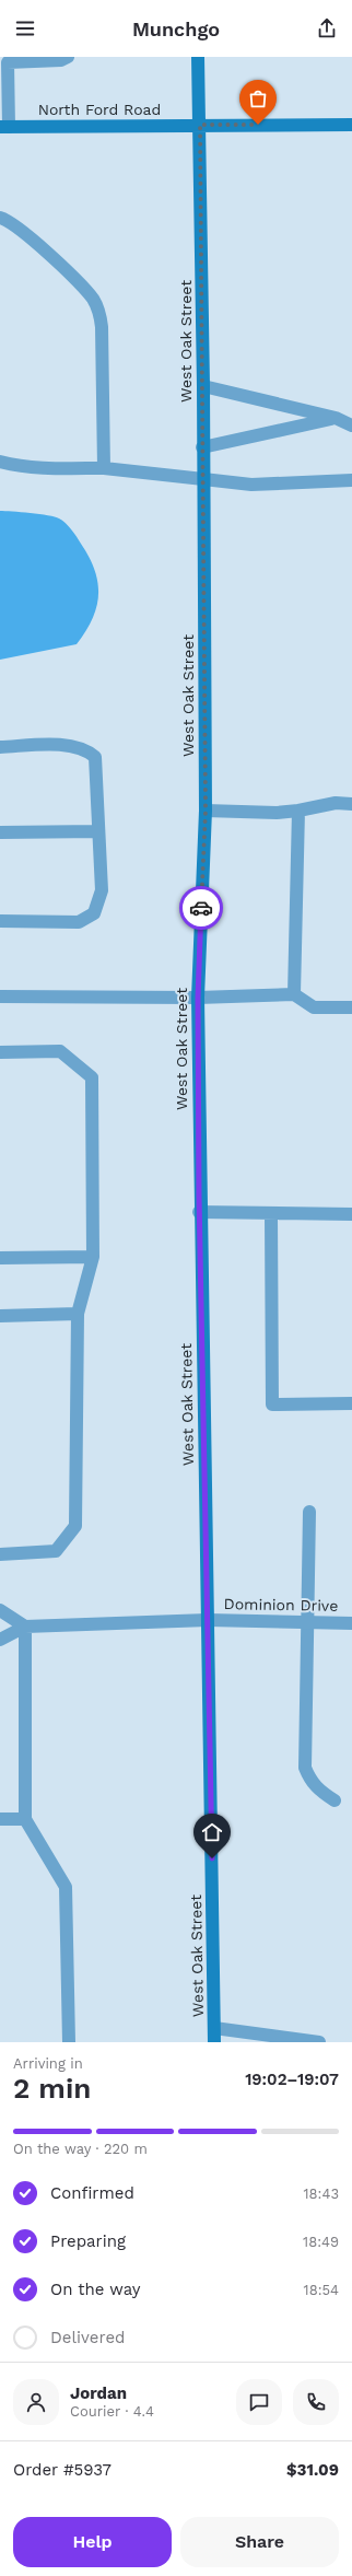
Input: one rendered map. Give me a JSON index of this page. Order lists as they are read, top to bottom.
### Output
{
  "streets": {
    "main road": ["North Ford Road", "West Oak Street"],
    "street": ["Dominion Drive"]
  },
  "crossings": [
    ["North Ford Road", "West Oak Street"],
    ["West Oak Street", "Dominion Drive"]
  ],
  "page": {
    "header": "Munchgo",
    "heading": ["2 min", "Arriving in", "19:02–19:07"],
    "panel": [
      "Jordan",
      "Courier · 4.4",
      "Order #5937",
      "$31.09"
    ],
    "bar": "On the way · 220 m",
    "list": [
      ["Confirmed", "18:43"],
      ["Preparing", "18:49"],
      ["On the way", "18:54"],
      "Delivered"
    ],
    "buttons": ["Help", "Share"]
  }
}
